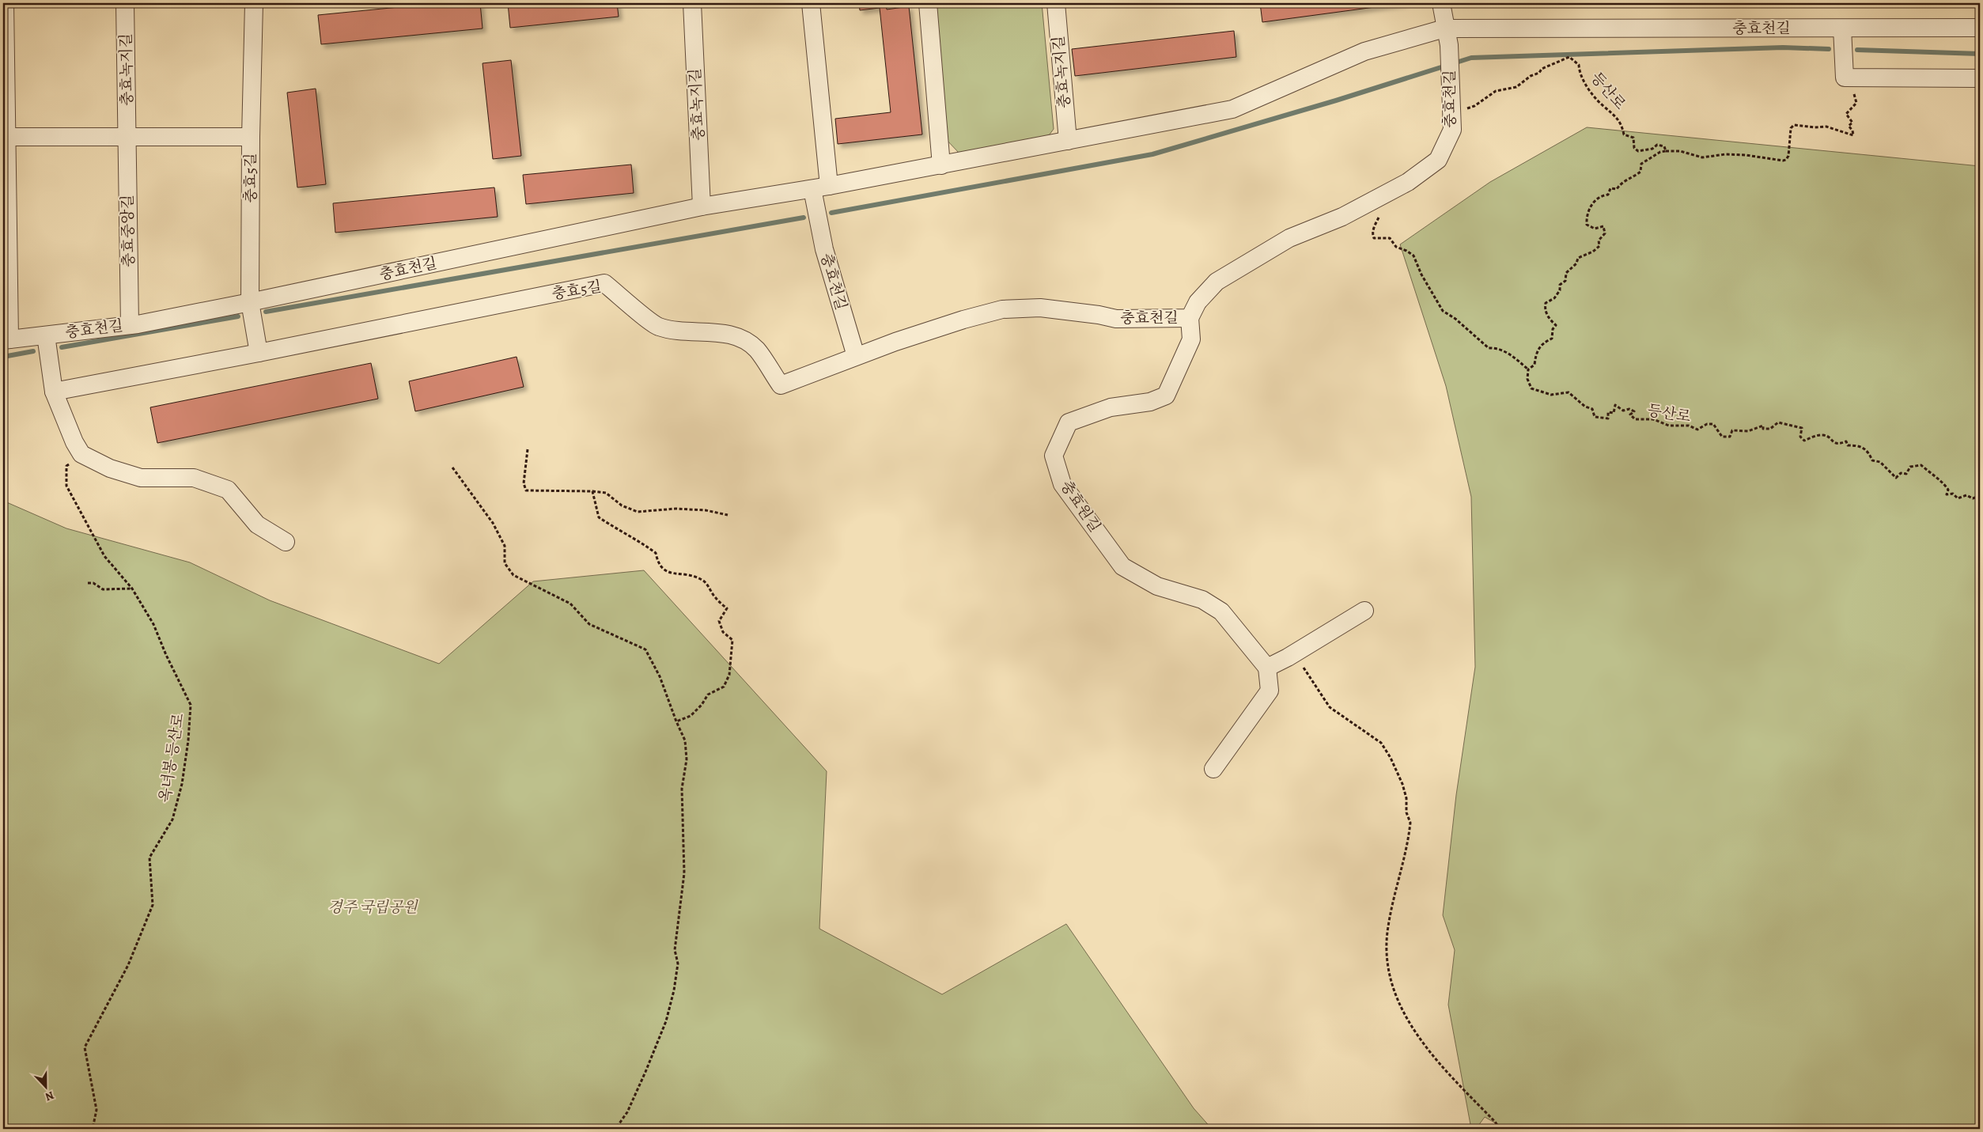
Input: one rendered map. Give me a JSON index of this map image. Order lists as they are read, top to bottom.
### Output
{
  "streets": {
    "street": [
      "충효천길",
      "충효녹지길",
      "충효5길",
      "충효중앙길",
      "충효원길"
    ],
    "path": ["등산로", "옥녀봉 등산로"]
  },
  "crossings": [
    ["충효천길", "충효녹지길"],
    ["충효천길", "등산로"],
    ["충효천길", "충효5길"],
    ["충효천길", "충효중앙길"],
    ["충효천길", "충효원길"],
    ["충효녹지길", "충효중앙길"]
  ],
  "parks": ["경주 국립공원"],
  "north": "bottom"
}
